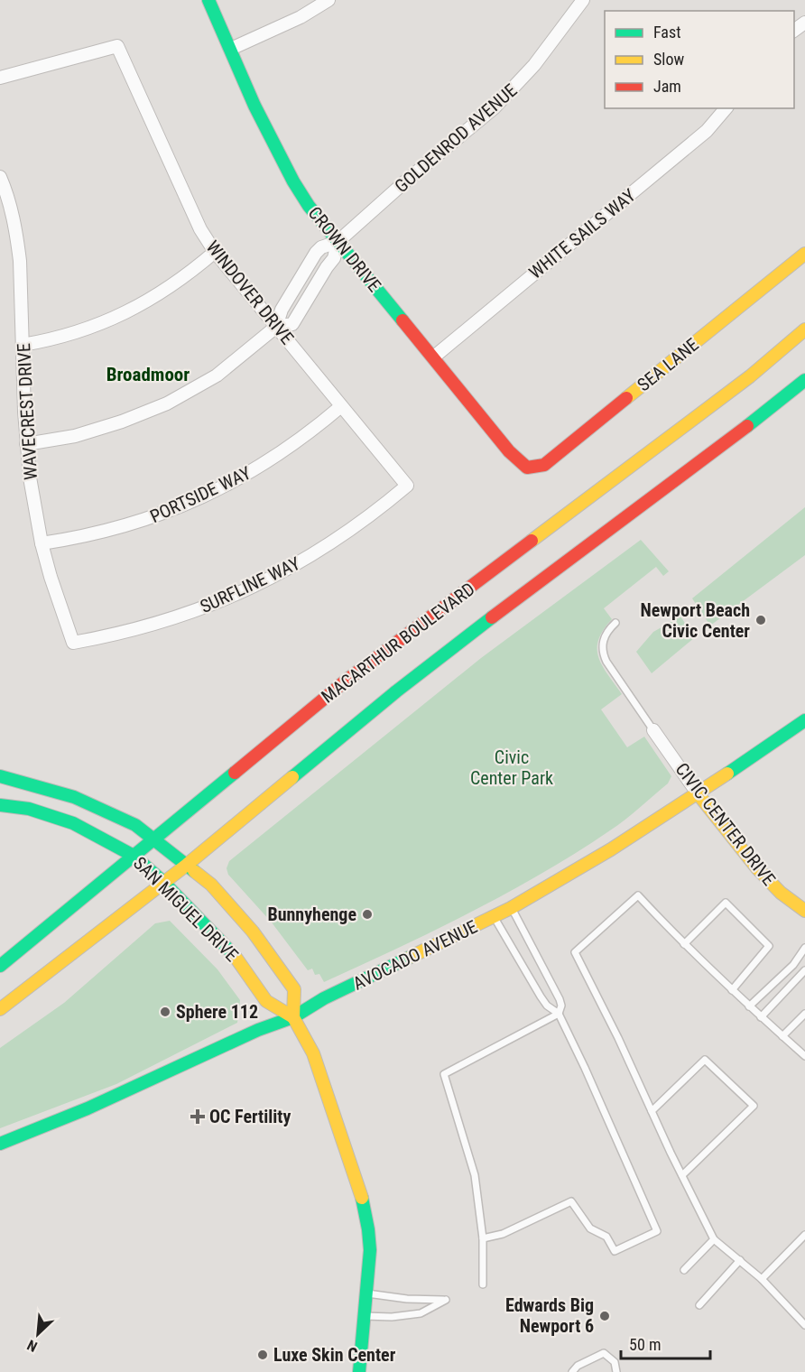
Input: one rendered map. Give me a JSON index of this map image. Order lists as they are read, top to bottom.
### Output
{
  "streets": {
    "main road": [
      "CROWN DRIVE",
      "SEA LANE",
      "MACARTHUR BOULEVARD",
      "CIVIC CENTER DRIVE",
      "SAN MIGUEL DRIVE",
      "AVOCADO AVENUE"
    ],
    "street": [
      "GOLDENROD AVENUE",
      "WHITE SAILS WAY",
      "WINDOVER DRIVE",
      "WAVECREST DRIVE",
      "PORTSIDE WAY",
      "SURFLINE WAY"
    ]
  },
  "crossings": [
    ["GOLDENROD AVENUE", "CROWN DRIVE"],
    ["GOLDENROD AVENUE", "WINDOVER DRIVE"],
    ["GOLDENROD AVENUE", "WAVECREST DRIVE"],
    ["WHITE SAILS WAY", "CROWN DRIVE"],
    ["CROWN DRIVE", "SEA LANE"],
    ["WINDOVER DRIVE", "PORTSIDE WAY"],
    ["WINDOVER DRIVE", "SURFLINE WAY"],
    ["WAVECREST DRIVE", "PORTSIDE WAY"],
    ["WAVECREST DRIVE", "SURFLINE WAY"],
    ["MACARTHUR BOULEVARD", "SAN MIGUEL DRIVE"],
    ["CIVIC CENTER DRIVE", "AVOCADO AVENUE"],
    ["SAN MIGUEL DRIVE", "AVOCADO AVENUE"]
  ],
  "districts": ["Broadmoor"],
  "parks": ["Civic Center Park"],
  "places": {
    "other": [
      "Newport Beach Civic Center",
      "Bunnyhenge",
      "Sphere 112",
      "Edwards Big Newport 6",
      "Luxe Skin Center"
    ],
    "health": ["OC Fertility"]
  },
  "legend": ["Fast", "Slow", "Jam"],
  "scale_bar": "50 m",
  "north": "bottom left"
}
